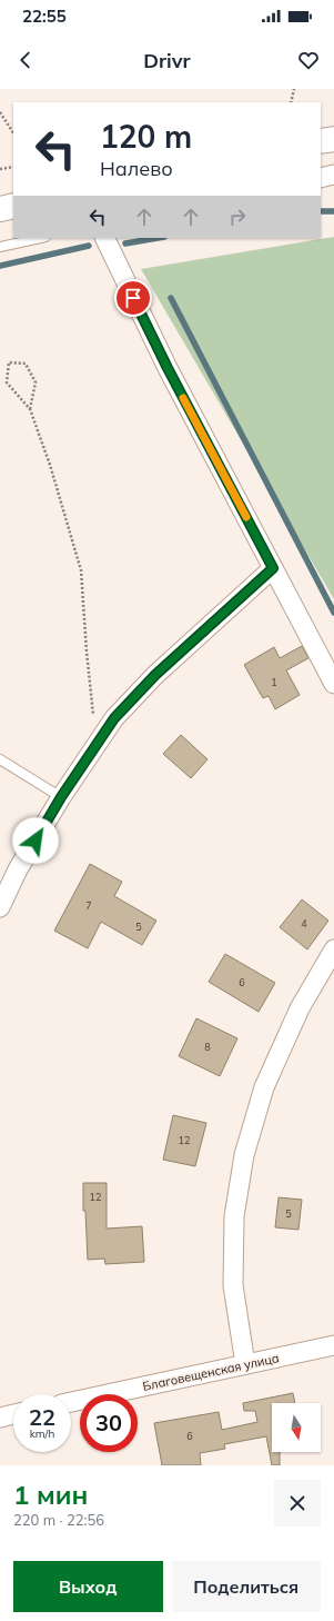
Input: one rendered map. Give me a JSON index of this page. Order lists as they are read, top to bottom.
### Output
{
  "streets": {
    "street": ["Благовещенская улица"]
  },
  "house_numbers": [
    "1",
    "7",
    "4",
    "5",
    "6",
    "8",
    "12",
    "12",
    "5",
    "6"
  ],
  "north": "bottom",
  "page": {
    "status": "22:55",
    "header": "Drivr",
    "turn": ["120 m", "Налево"],
    "speed": "22 km/h",
    "limit": "30",
    "heading": ["1 мин", "220 m · 22:56"],
    "buttons": ["Выход", "Поделиться"]
  }
}
